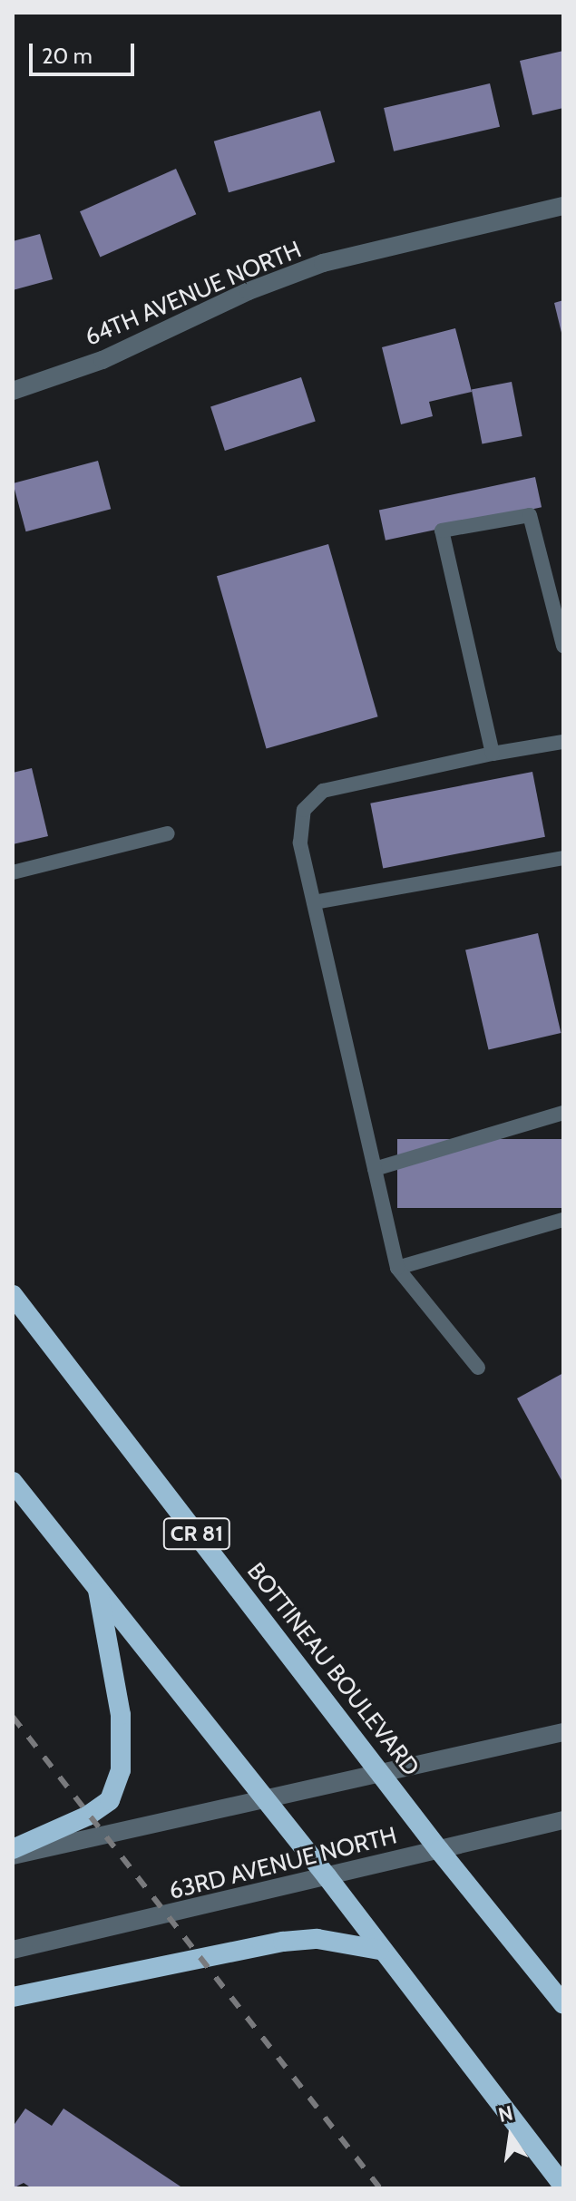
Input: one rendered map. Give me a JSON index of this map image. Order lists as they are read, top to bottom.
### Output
{
  "streets": {
    "highway": ["CR 81", "BOTTINEAU BOULEVARD"],
    "street": ["64TH AVENUE NORTH", "63RD AVENUE NORTH"]
  },
  "crossings": [
    ["BOTTINEAU BOULEVARD", "63RD AVENUE NORTH"]
  ],
  "scale_bar": "20 m",
  "north": "top"
}
